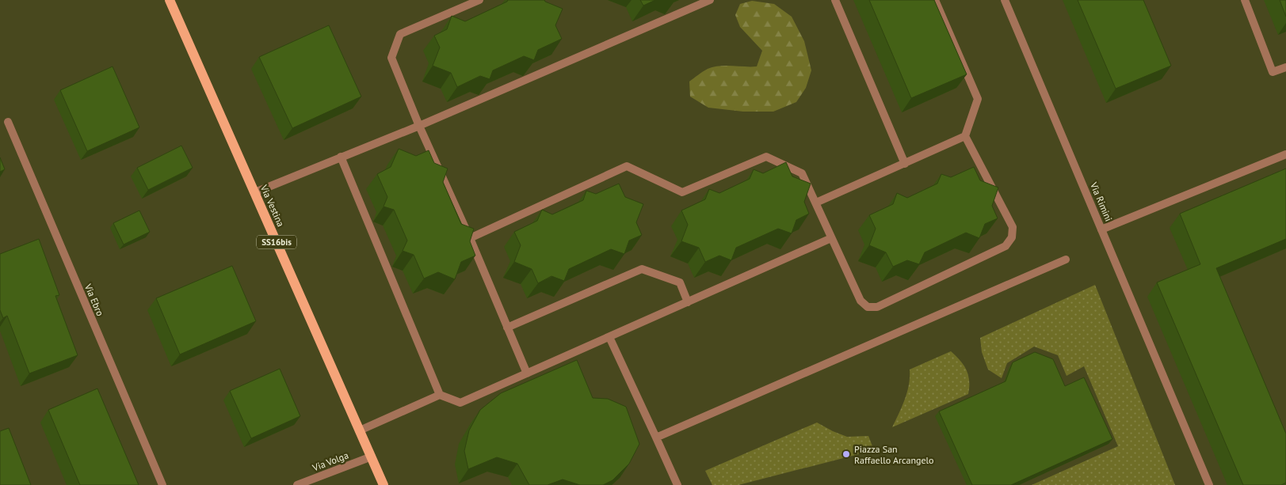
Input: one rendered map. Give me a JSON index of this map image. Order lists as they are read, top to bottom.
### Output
{
  "streets": {
    "main road": ["Via Vestina", "SS16bis"],
    "street": ["Via Rimini", "Via Ebro", "Via Volga"]
  },
  "crossings": [
    ["Via Vestina", "Via Volga"]
  ],
  "places": ["Piazza San Raffaello Arcangelo"]
}
